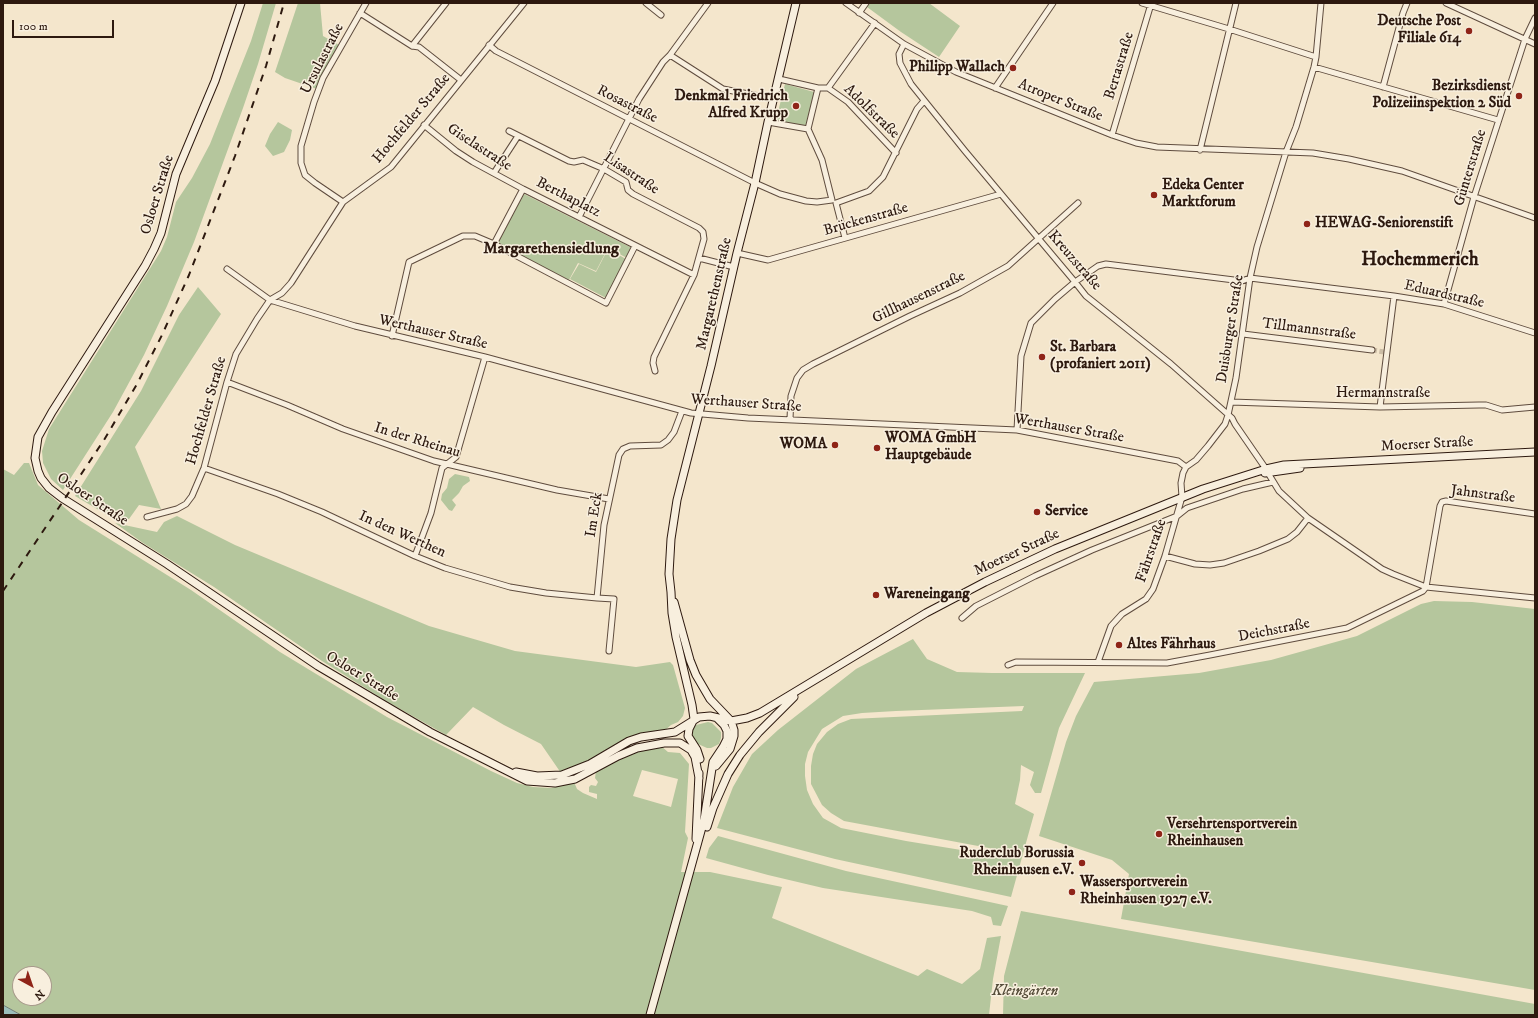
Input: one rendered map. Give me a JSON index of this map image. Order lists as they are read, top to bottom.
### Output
{
  "streets": {
    "main road": ["Osloer Straße", "Margarethenstraße", "Moerser Straße"],
    "street": [
      "Ursulastraße",
      "Bertastraße",
      "Atroper Straße",
      "Rosastraße",
      "Adolfstraße",
      "Hochfelder Straße",
      "Giselastraße",
      "Günterstraße",
      "Lisastraße",
      "Berthaplatz",
      "Brückenstraße",
      "Kreuzstraße",
      "Eduardstraße",
      "Gillhausenstraße",
      "Duisburger Straße",
      "Tillmannstraße",
      "Werthauser Straße",
      "Hermannstraße",
      "In der Rheinau",
      "Jahnstraße",
      "Im Eck",
      "In den Werthen",
      "Fährstraße",
      "Deichstraße"
    ]
  },
  "crossings": [
    ["Ursulastraße", "Hochfelder Straße"],
    ["Bertastraße", "Atroper Straße"],
    ["Atroper Straße", "Günterstraße"],
    ["Atroper Straße", "Kreuzstraße"],
    ["Atroper Straße", "Duisburger Straße"],
    ["Rosastraße", "Adolfstraße"],
    ["Rosastraße", "Hochfelder Straße"],
    ["Rosastraße", "Kreuzstraße"],
    ["Rosastraße", "Margarethenstraße"],
    ["Hochfelder Straße", "Giselastraße"],
    ["Hochfelder Straße", "Werthauser Straße"],
    ["Hochfelder Straße", "In der Rheinau"],
    ["Hochfelder Straße", "In den Werthen"],
    ["Giselastraße", "Berthaplatz"],
    ["Günterstraße", "Eduardstraße"],
    ["Lisastraße", "Berthaplatz"],
    ["Osloer Straße", "Margarethenstraße"],
    ["Osloer Straße", "Moerser Straße"],
    ["Brückenstraße", "Kreuzstraße"],
    ["Brückenstraße", "Margarethenstraße"],
    ["Kreuzstraße", "Eduardstraße"],
    ["Kreuzstraße", "Gillhausenstraße"],
    ["Kreuzstraße", "Duisburger Straße"],
    ["Kreuzstraße", "Moerser Straße"],
    ["Margarethenstraße", "Werthauser Straße"],
    ["Margarethenstraße", "Moerser Straße"],
    ["Eduardstraße", "Duisburger Straße"],
    ["Eduardstraße", "Werthauser Straße"],
    ["Gillhausenstraße", "Werthauser Straße"],
    ["Duisburger Straße", "Tillmannstraße"],
    ["Duisburger Straße", "Werthauser Straße"],
    ["Duisburger Straße", "Hermannstraße"],
    ["Werthauser Straße", "Im Eck"],
    ["In der Rheinau", "Im Eck"],
    ["Moerser Straße", "Fährstraße"],
    ["Jahnstraße", "Deichstraße"],
    ["Im Eck", "In den Werthen"],
    ["Fährstraße", "Deichstraße"]
  ],
  "districts": ["Margarethensiedlung", "Hochemmerich"],
  "parks": ["Kleingärten"],
  "places": [
    "Deutsche Post Filiale 614",
    "Philipp Wallach",
    "Bezirksdienst Polizeiinspektion 2 Süd",
    "Denkmal Friedrich Alfred Krupp",
    "Edeka Center Marktforum",
    "HEWAG-Seniorenstift",
    "St. Barbara (profaniert 2011)",
    "WOMA",
    "WOMA GmbH Hauptgebäude",
    "Service",
    "Wareneingang",
    "Altes Fährhaus",
    "Versehrtensportverein Rheinhausen",
    "Ruderclub Borussia Rheinhausen e.V.",
    "Wassersportverein Rheinhausen 1927 e.V."
  ],
  "scale_bar": "100 m",
  "north": "bottom right"
}
